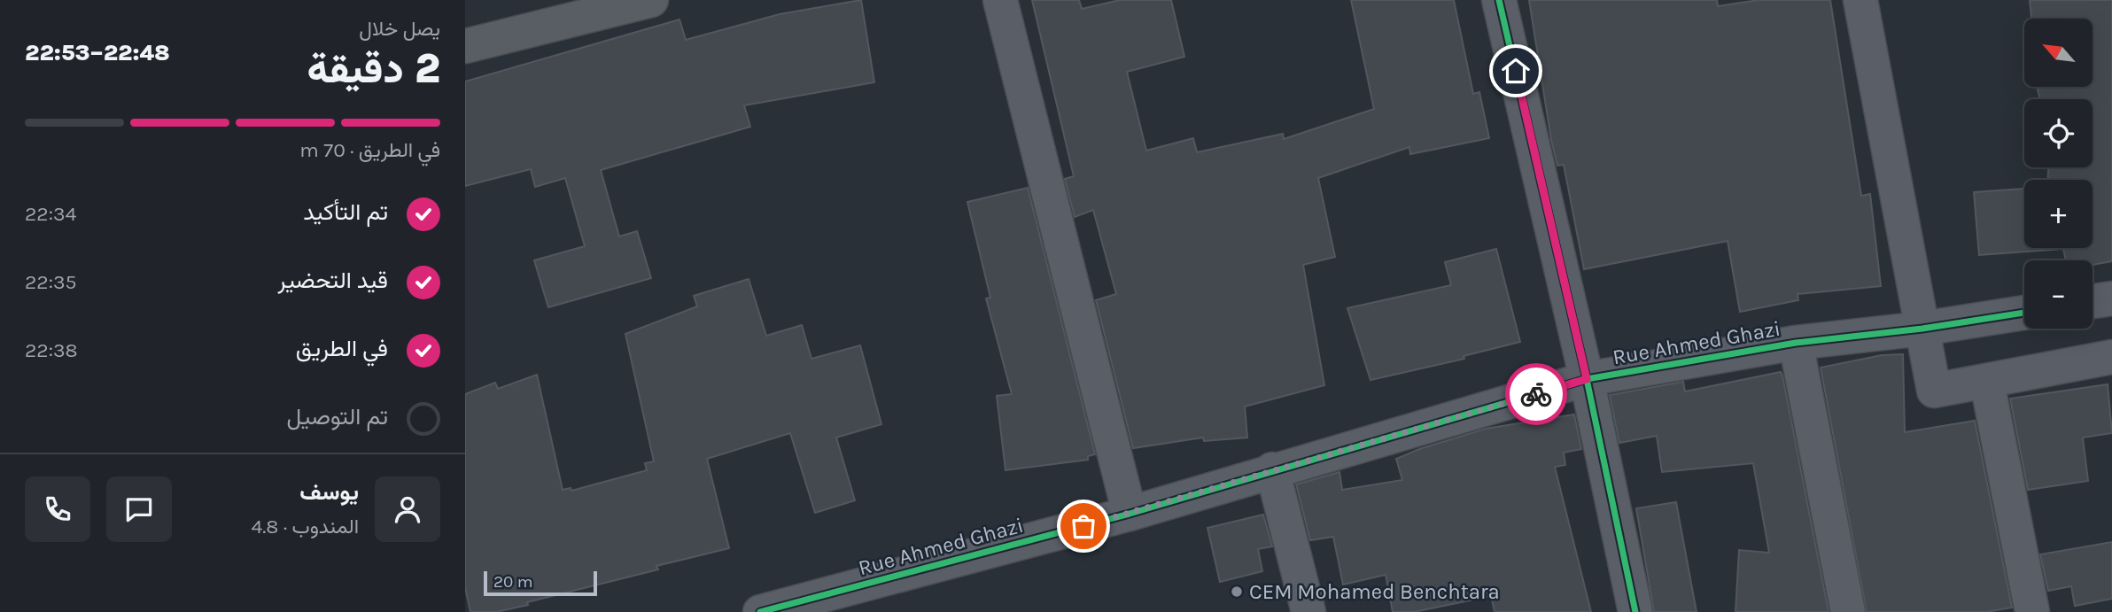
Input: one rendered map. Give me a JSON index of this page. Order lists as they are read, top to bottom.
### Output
{
  "streets": {
    "street": ["Rue Ahmed Ghazi"]
  },
  "places": ["CEM Mohamed Benchtara"],
  "scale_bar": "20 m",
  "north": "top left",
  "page": {
    "heading": ["2 دقيقة", "يصل خلال", "22:48–22:53"],
    "panel": ["يوسف", "المندوب · 4.8"],
    "map_buttons": ["+", "−"],
    "bar": "في الطريق · 70 m",
    "list": [
      ["تم التأكيد", "22:34"],
      ["قيد التحضير", "22:35"],
      ["في الطريق", "22:38"],
      "تم التوصيل"
    ],
    "scale": "20 m"
  }
}
